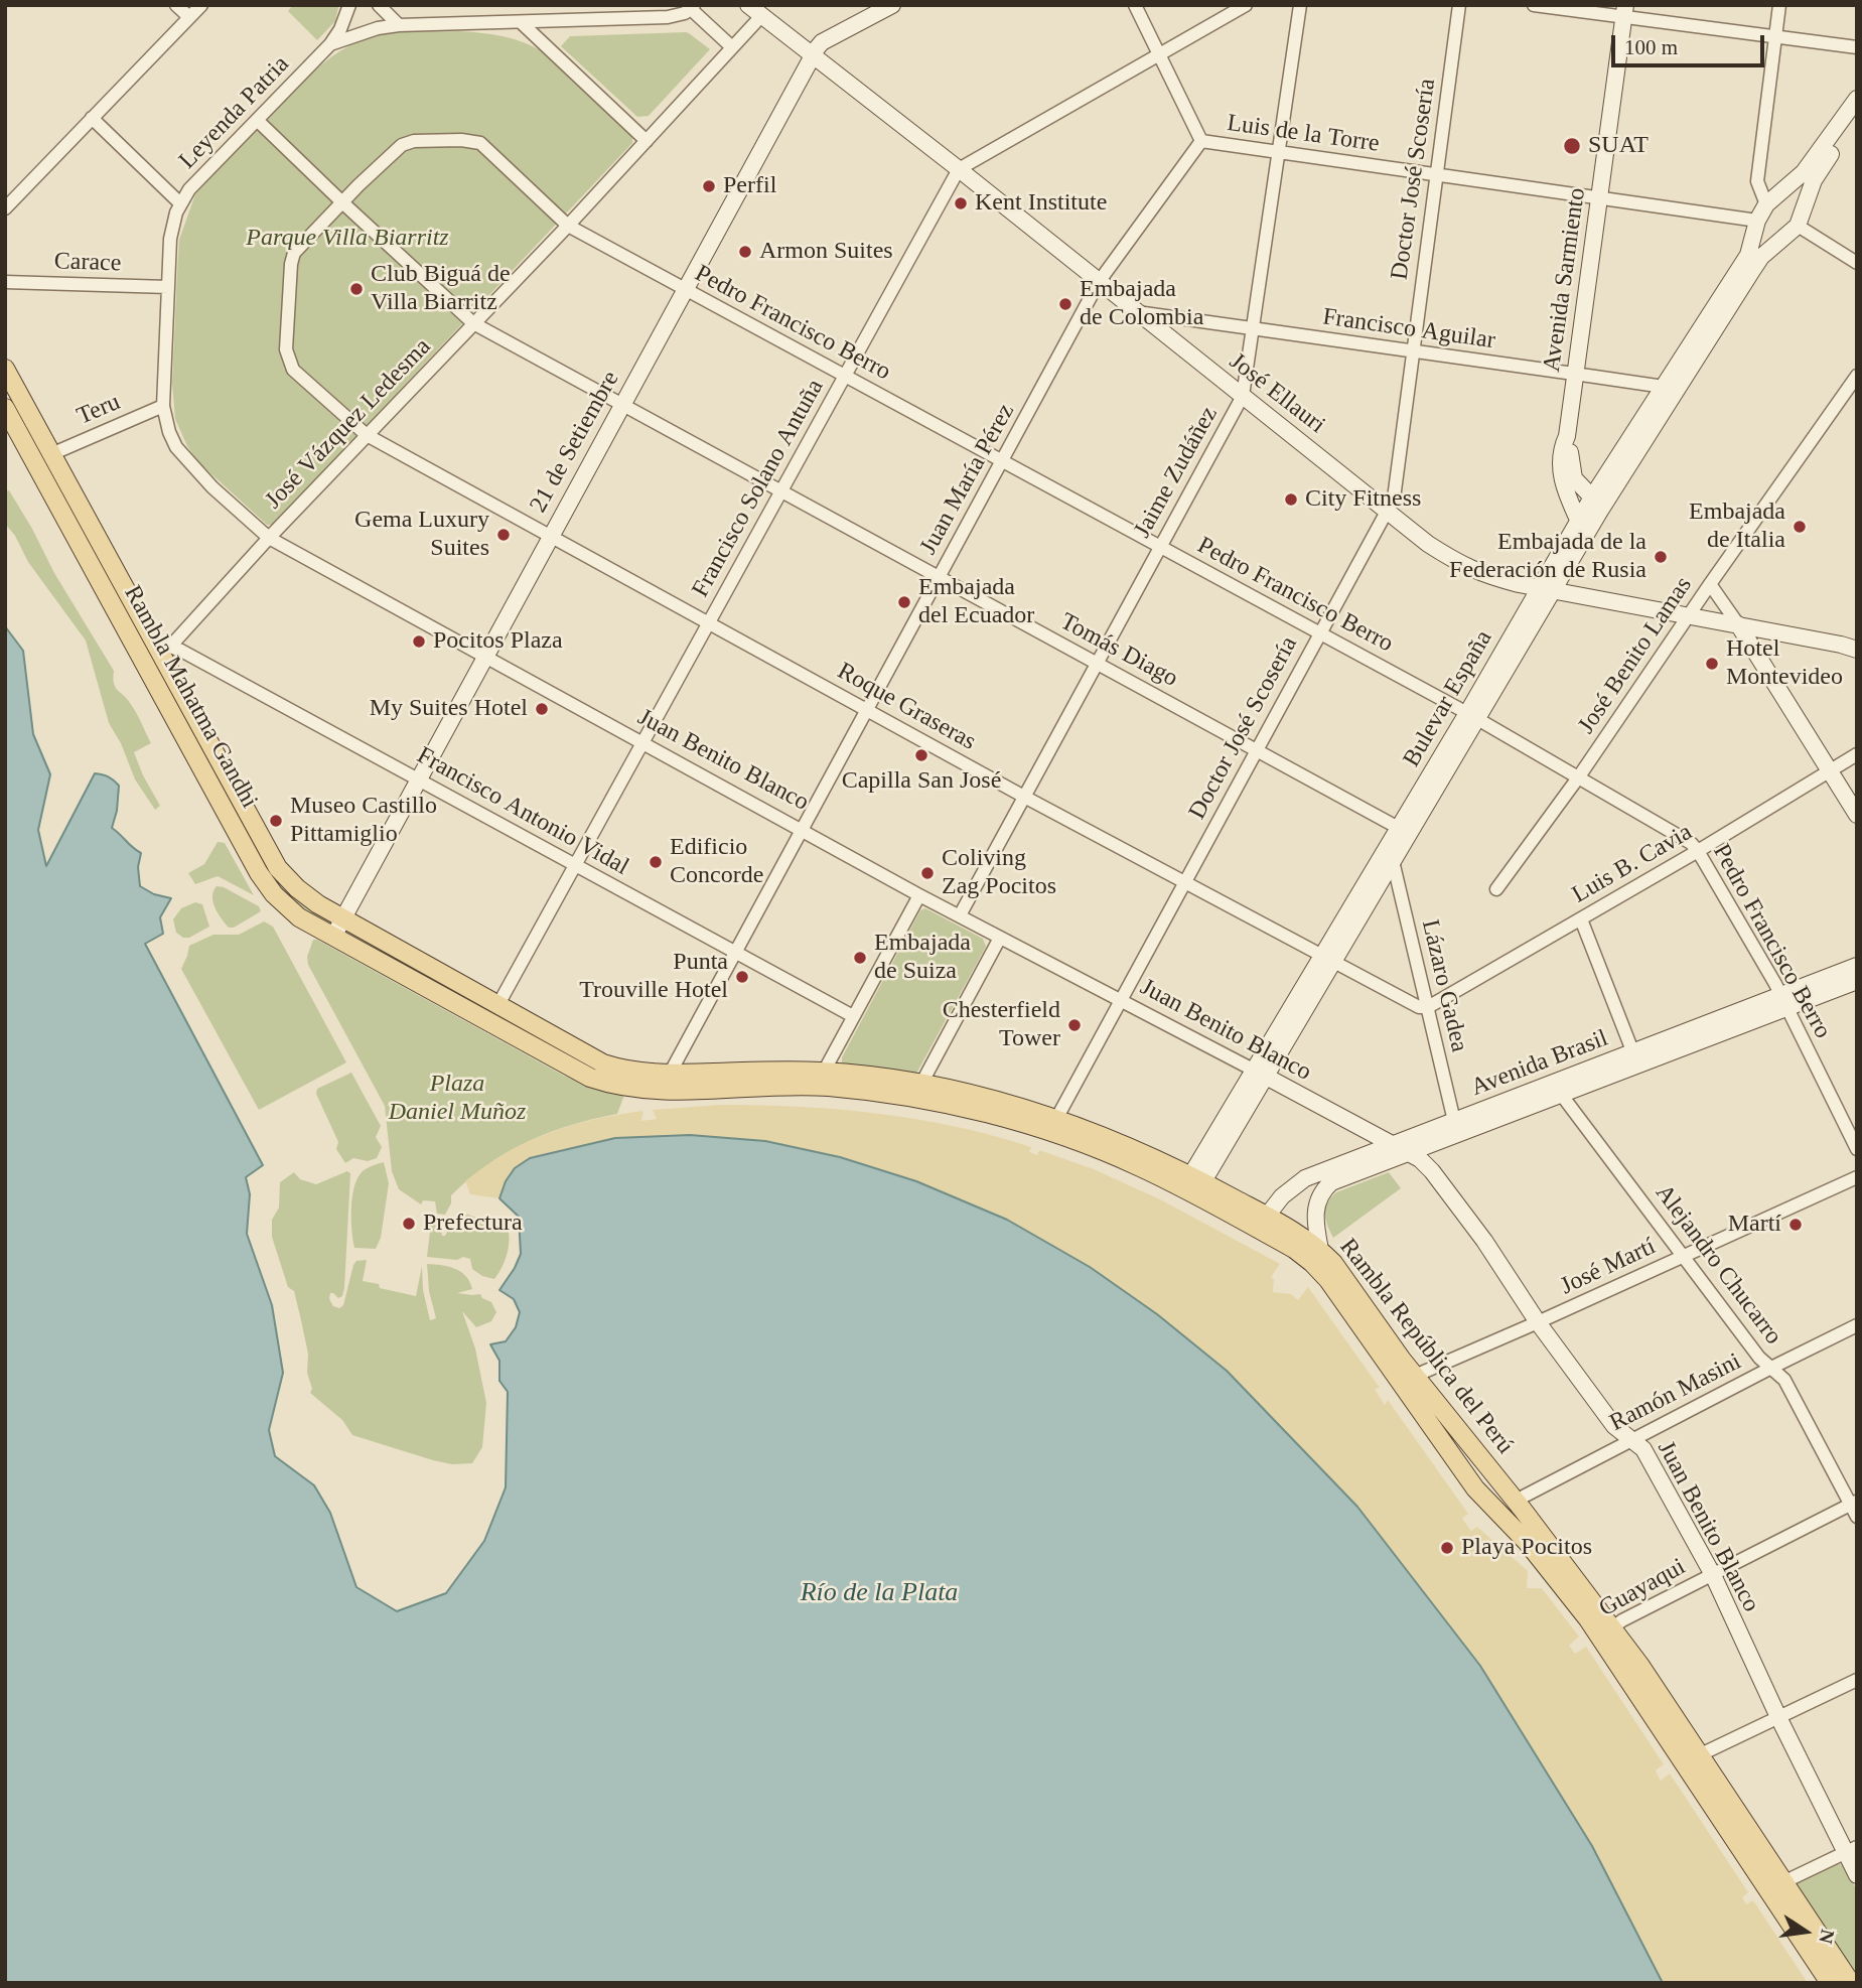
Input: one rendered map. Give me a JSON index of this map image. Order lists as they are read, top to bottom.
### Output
{
  "streets": {
    "main road": ["Rambla Mahatma Gandhi", "Rambla República del Perú"],
    "street": [
      "Leyenda Patria",
      "Luis de la Torre",
      "Doctor José Scosería",
      "Carace",
      "Avenida Sarmiento",
      "Pedro Francisco Berro",
      "Francisco Aguilar",
      "José Ellauri",
      "Teru",
      "José Vázquez Ledesma",
      "21 de Setiembre",
      "Jaime Zudáñez",
      "Juan María Pérez",
      "Francisco Solano Antuña",
      "Tomás Diago",
      "José Benito Lamas",
      "Bulevar España",
      "Roque Graseras",
      "Juan Benito Blanco",
      "Francisco Antonio Vidal",
      "Luis B. Cavia",
      "Lázaro Gadea",
      "Avenida Brasil",
      "Alejandro Chucarro",
      "José Martí",
      "Ramón Masini",
      "Guayaqui"
    ]
  },
  "crossings": [
    ["Leyenda Patria", "Carace"],
    ["Leyenda Patria", "Teru"],
    ["Leyenda Patria", "José Vázquez Ledesma"],
    ["Leyenda Patria", "Tomás Diago"],
    ["Leyenda Patria", "Juan Benito Blanco"],
    ["Luis de la Torre", "Doctor José Scosería"],
    ["Luis de la Torre", "Avenida Sarmiento"],
    ["Luis de la Torre", "Jaime Zudáñez"],
    ["Luis de la Torre", "Juan María Pérez"],
    ["Luis de la Torre", "Bulevar España"],
    ["Doctor José Scosería", "Pedro Francisco Berro"],
    ["Doctor José Scosería", "Francisco Aguilar"],
    ["Doctor José Scosería", "José Ellauri"],
    ["Doctor José Scosería", "Tomás Diago"],
    ["Doctor José Scosería", "Roque Graseras"],
    ["Doctor José Scosería", "Juan Benito Blanco"],
    ["Doctor José Scosería", "Rambla República del Perú"],
    ["Avenida Sarmiento", "Francisco Aguilar"],
    ["Avenida Sarmiento", "Bulevar España"],
    ["Pedro Francisco Berro", "José Vázquez Ledesma"],
    ["Pedro Francisco Berro", "21 de Setiembre"],
    ["Pedro Francisco Berro", "Jaime Zudáñez"],
    ["Pedro Francisco Berro", "Juan María Pérez"],
    ["Pedro Francisco Berro", "Francisco Solano Antuña"],
    ["Pedro Francisco Berro", "Tomás Diago"],
    ["Pedro Francisco Berro", "José Benito Lamas"],
    ["Pedro Francisco Berro", "Bulevar España"],
    ["Pedro Francisco Berro", "Roque Graseras"],
    ["Pedro Francisco Berro", "Luis B. Cavia"],
    ["Pedro Francisco Berro", "Avenida Brasil"],
    ["Francisco Aguilar", "José Ellauri"],
    ["Francisco Aguilar", "Jaime Zudáñez"],
    ["Francisco Aguilar", "Bulevar España"],
    ["José Ellauri", "José Vázquez Ledesma"],
    ["José Ellauri", "21 de Setiembre"],
    ["José Ellauri", "Jaime Zudáñez"],
    ["José Ellauri", "Juan María Pérez"],
    ["José Ellauri", "Francisco Solano Antuña"],
    ["José Ellauri", "José Benito Lamas"],
    ["José Ellauri", "Bulevar España"],
    ["Teru", "Rambla Mahatma Gandhi"],
    ["José Vázquez Ledesma", "Tomás Diago"],
    ["José Vázquez Ledesma", "Rambla Mahatma Gandhi"],
    ["José Vázquez Ledesma", "Roque Graseras"],
    ["José Vázquez Ledesma", "Juan Benito Blanco"],
    ["José Vázquez Ledesma", "Francisco Antonio Vidal"],
    ["21 de Setiembre", "Tomás Diago"],
    ["21 de Setiembre", "Rambla Mahatma Gandhi"],
    ["21 de Setiembre", "Roque Graseras"],
    ["21 de Setiembre", "Juan Benito Blanco"],
    ["21 de Setiembre", "Francisco Antonio Vidal"],
    ["Jaime Zudáñez", "Tomás Diago"],
    ["Jaime Zudáñez", "Roque Graseras"],
    ["Jaime Zudáñez", "Juan Benito Blanco"],
    ["Juan María Pérez", "Tomás Diago"],
    ["Juan María Pérez", "Roque Graseras"],
    ["Juan María Pérez", "Juan Benito Blanco"],
    ["Juan María Pérez", "Francisco Antonio Vidal"],
    ["Juan María Pérez", "Rambla República del Perú"],
    ["Francisco Solano Antuña", "Tomás Diago"],
    ["Francisco Solano Antuña", "Rambla Mahatma Gandhi"],
    ["Francisco Solano Antuña", "Roque Graseras"],
    ["Francisco Solano Antuña", "Juan Benito Blanco"],
    ["Francisco Solano Antuña", "Francisco Antonio Vidal"],
    ["Francisco Solano Antuña", "Rambla República del Perú"],
    ["Tomás Diago", "Bulevar España"],
    ["Tomás Diago", "Roque Graseras"],
    ["Rambla Mahatma Gandhi", "Francisco Antonio Vidal"],
    ["Rambla Mahatma Gandhi", "Rambla República del Perú"],
    ["Bulevar España", "Roque Graseras"],
    ["Bulevar España", "Juan Benito Blanco"],
    ["Bulevar España", "Lázaro Gadea"],
    ["Bulevar España", "Rambla República del Perú"],
    ["Roque Graseras", "Luis B. Cavia"],
    ["Roque Graseras", "Lázaro Gadea"],
    ["Juan Benito Blanco", "Avenida Brasil"],
    ["Juan Benito Blanco", "José Martí"],
    ["Juan Benito Blanco", "Ramón Masini"],
    ["Juan Benito Blanco", "Guayaqui"],
    ["Luis B. Cavia", "Lázaro Gadea"],
    ["Lázaro Gadea", "Avenida Brasil"],
    ["Avenida Brasil", "Alejandro Chucarro"],
    ["Avenida Brasil", "Rambla República del Perú"],
    ["Alejandro Chucarro", "José Martí"],
    ["Alejandro Chucarro", "Ramón Masini"],
    ["Alejandro Chucarro", "Guayaqui"],
    ["José Martí", "Rambla República del Perú"],
    ["Rambla República del Perú", "Ramón Masini"],
    ["Rambla República del Perú", "Guayaqui"]
  ],
  "water": ["Río de la Plata"],
  "parks": ["Parque Villa Biarritz", "Plaza Daniel Muñoz"],
  "places": [
    "SUAT",
    "Perfil",
    "Kent Institute",
    "Armon Suites",
    "Club Biguá de Villa Biarritz",
    "Embajada de Colombia",
    "City Fitness",
    "Embajada de Italia",
    "Gema Luxury Suites",
    "Embajada de la Federación de Rusia",
    "Embajada del Ecuador",
    "Pocitos Plaza",
    "Hotel Montevideo",
    "My Suites Hotel",
    "Capilla San José",
    "Museo Castillo Pittamiglio",
    "Edificio Concorde",
    "Coliving Zag Pocitos",
    "Embajada de Suiza",
    "Punta Trouville Hotel",
    "Chesterfield Tower",
    "Prefectura",
    "Martí",
    "Playa Pocitos"
  ],
  "scale_bar": "100 m",
  "north": "right"
}
